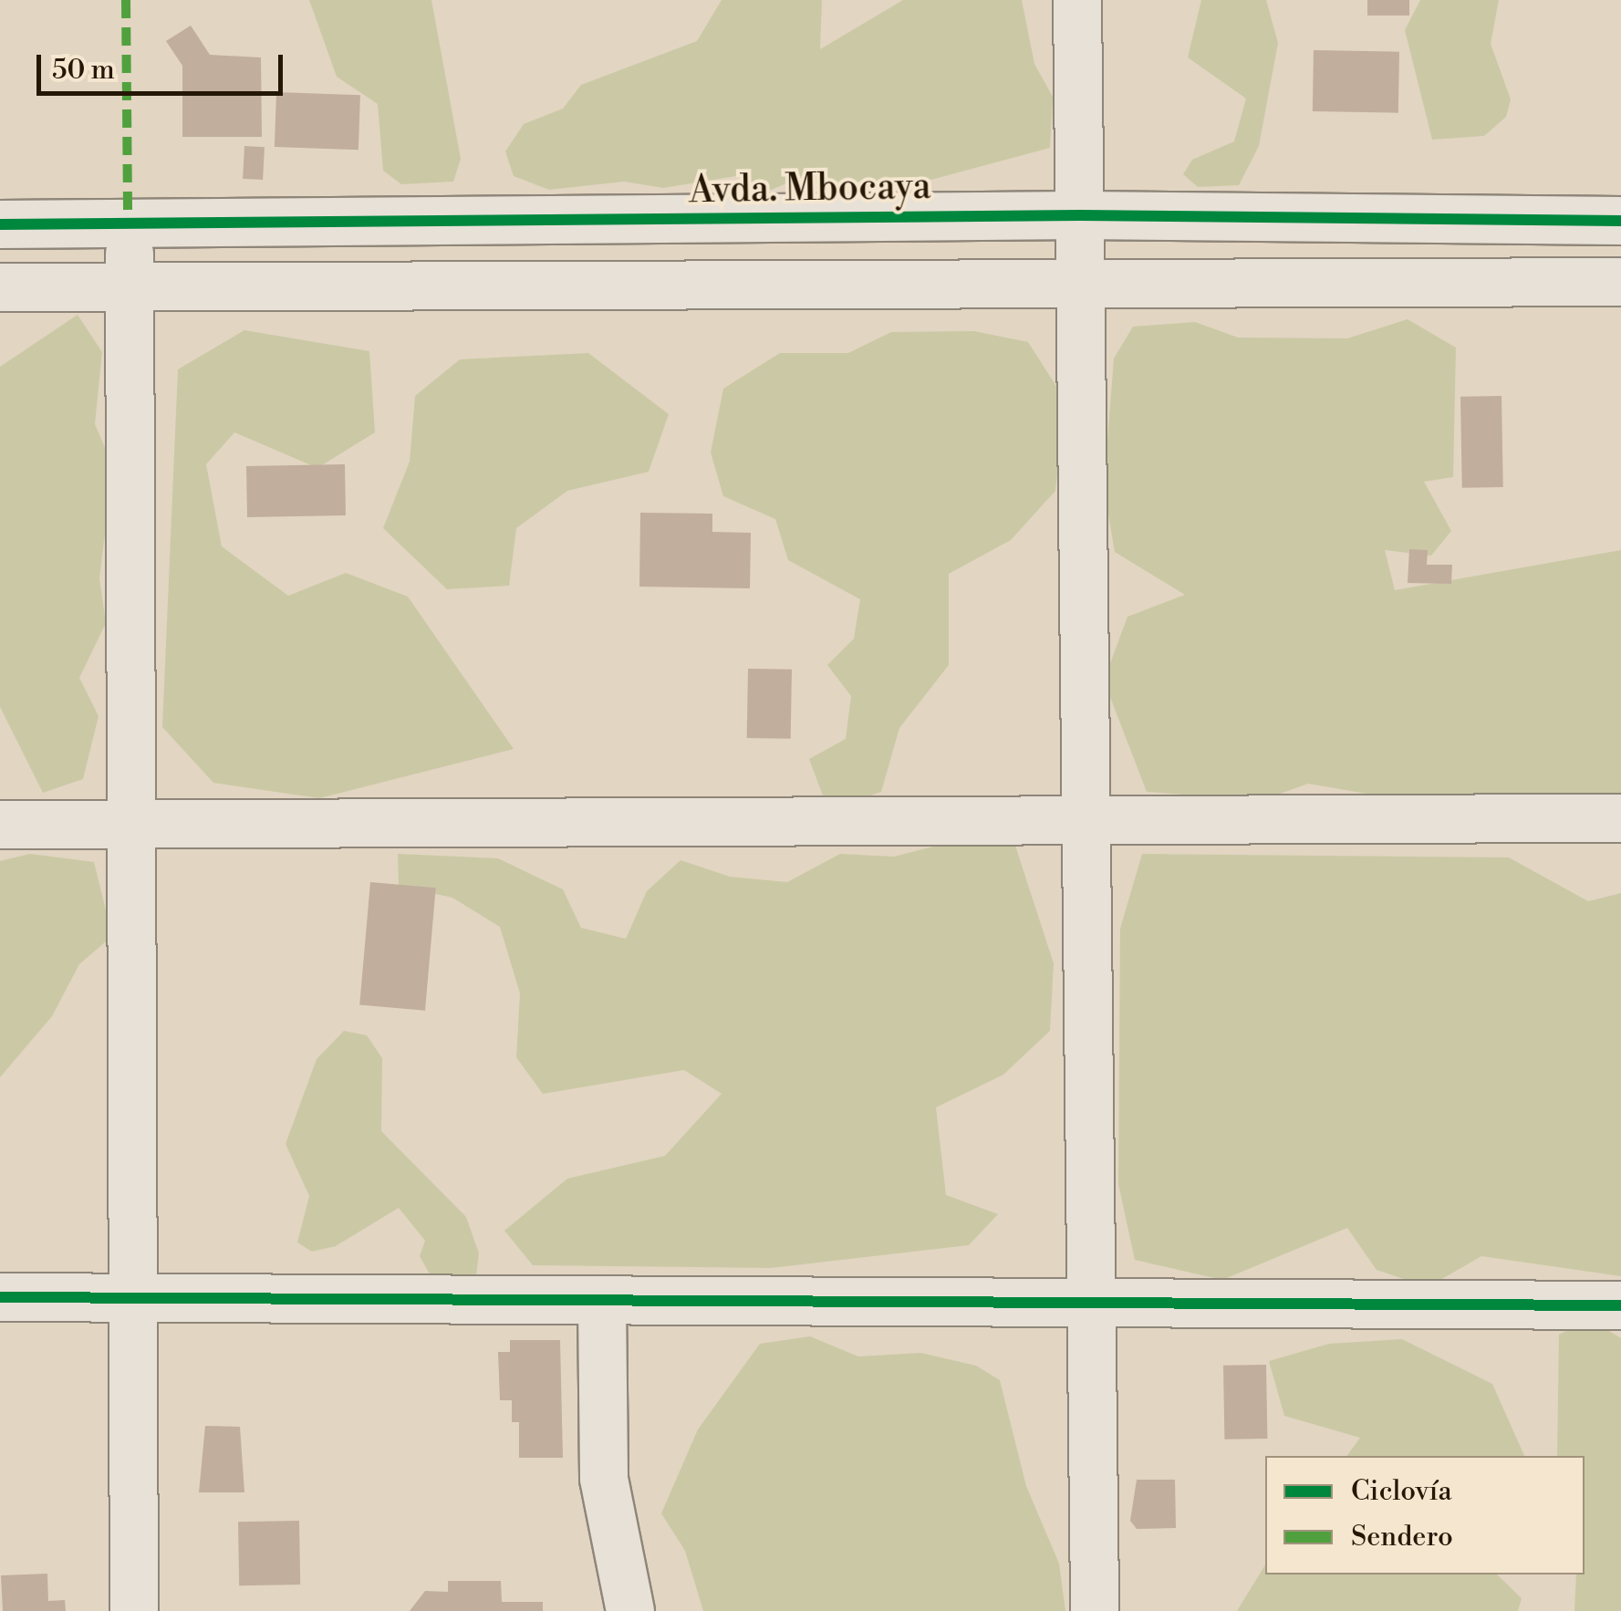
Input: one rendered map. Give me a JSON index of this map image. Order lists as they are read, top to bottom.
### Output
{
  "streets": {
    "street": ["Avda. Mbocaya"]
  },
  "legend": ["Ciclovía", "Sendero"],
  "scale_bar": "50 m"
}
